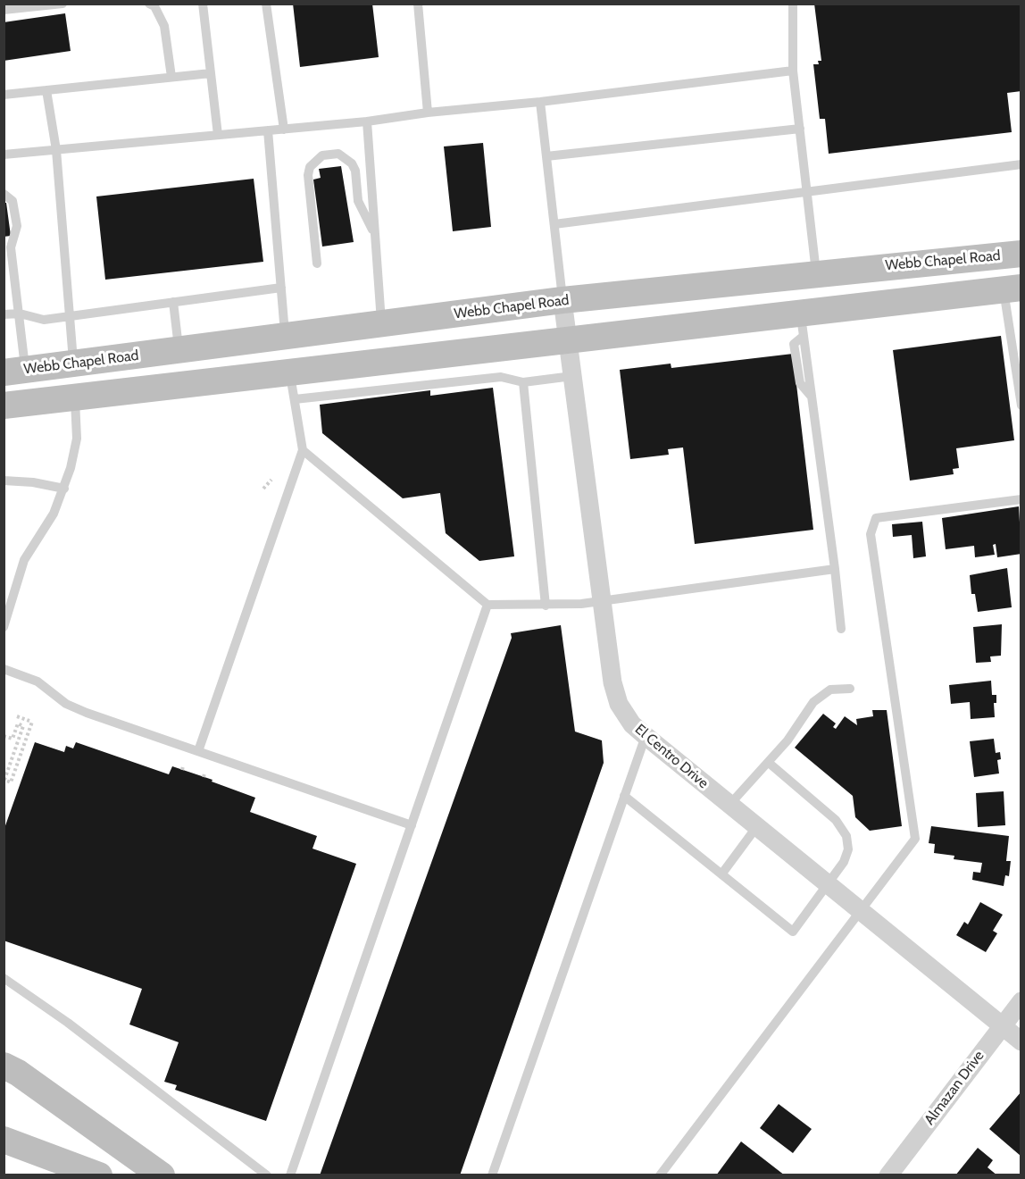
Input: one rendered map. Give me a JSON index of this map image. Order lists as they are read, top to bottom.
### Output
{
  "streets": {
    "main road": ["Webb Chapel Road"],
    "street": ["El Centro Drive", "Almazan Drive"]
  },
  "crossings": [
    ["Webb Chapel Road", "El Centro Drive"],
    ["El Centro Drive", "Almazan Drive"]
  ]
}
